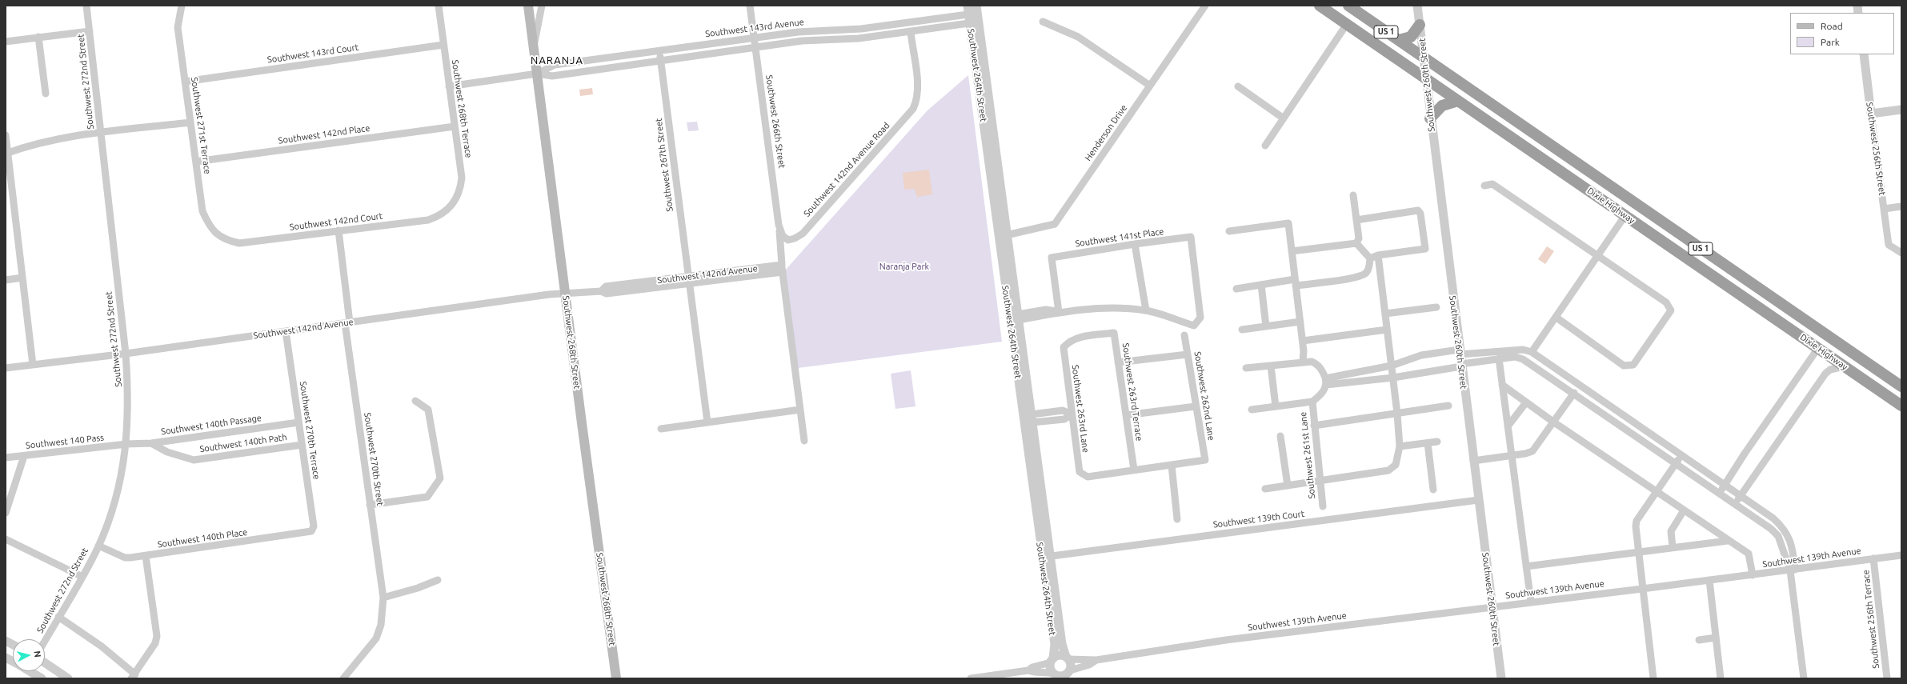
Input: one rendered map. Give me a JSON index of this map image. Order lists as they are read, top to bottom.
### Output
{
  "streets": {
    "highway": ["US 1", "Dixie Highway"],
    "main road": ["Southwest 268th Street"],
    "street": [
      "Southwest 143rd Avenue",
      "Southwest 143rd Court",
      "Southwest 264th Street",
      "Southwest 272nd Street",
      "Southwest 260th Street",
      "Southwest 268th Terrace",
      "Southwest 266th Street",
      "Southwest 271st Terrace",
      "Henderson Drive",
      "Southwest 142nd Place",
      "Southwest 256th Street",
      "Southwest 267th Street",
      "Southwest 142nd Avenue Road",
      "Southwest 142nd Court",
      "Southwest 141st Place",
      "Southwest 142nd Avenue",
      "Southwest 263rd Terrace",
      "Southwest 262nd Lane",
      "Southwest 263rd Lane",
      "Southwest 140th Passage",
      "Southwest 270th Terrace",
      "Southwest 140 Pass",
      "Southwest 140th Path",
      "Southwest 261st Lane",
      "Southwest 270th Street",
      "Southwest 139th Court",
      "Southwest 140th Place",
      "Southwest 139th Avenue",
      "Southwest 256th Terrace"
    ]
  },
  "crossings": [
    ["Southwest 143rd Avenue", "Southwest 264th Street"],
    ["Southwest 143rd Avenue", "Southwest 268th Terrace"],
    ["Southwest 143rd Avenue", "Southwest 266th Street"],
    ["Southwest 143rd Avenue", "Southwest 267th Street"],
    ["Southwest 143rd Avenue", "Southwest 142nd Avenue Road"],
    ["Southwest 143rd Avenue", "Southwest 268th Street"],
    ["Southwest 143rd Court", "Southwest 268th Terrace"],
    ["Southwest 143rd Court", "Southwest 271st Terrace"],
    ["Southwest 264th Street", "Henderson Drive"],
    ["Southwest 264th Street", "Southwest 139th Court"],
    ["Southwest 264th Street", "Southwest 139th Avenue"],
    ["Southwest 272nd Street", "Southwest 142nd Avenue"],
    ["Southwest 272nd Street", "Southwest 140th Passage"],
    ["Southwest 272nd Street", "Southwest 140 Pass"],
    ["Southwest 272nd Street", "Southwest 140th Place"],
    ["Southwest 260th Street", "Dixie Highway"],
    ["Southwest 260th Street", "Southwest 139th Court"],
    ["Southwest 260th Street", "Southwest 139th Avenue"],
    ["Southwest 268th Terrace", "Southwest 142nd Place"],
    ["Southwest 268th Terrace", "Southwest 142nd Court"],
    ["Southwest 266th Street", "Southwest 142nd Avenue Road"],
    ["Southwest 271st Terrace", "Southwest 142nd Place"],
    ["Southwest 271st Terrace", "Southwest 142nd Court"],
    ["Southwest 267th Street", "Southwest 142nd Avenue"],
    ["Southwest 142nd Court", "Southwest 270th Street"],
    ["Southwest 142nd Avenue", "Southwest 268th Street"],
    ["Southwest 142nd Avenue", "Southwest 270th Terrace"],
    ["Southwest 142nd Avenue", "Southwest 270th Street"],
    ["Southwest 263rd Terrace", "Southwest 263rd Lane"],
    ["Southwest 140th Passage", "Southwest 270th Terrace"],
    ["Southwest 140th Passage", "Southwest 140 Pass"],
    ["Southwest 140th Passage", "Southwest 140th Path"],
    ["Southwest 270th Terrace", "Southwest 140th Path"],
    ["Southwest 270th Terrace", "Southwest 140th Place"],
    ["Southwest 139th Avenue", "Southwest 256th Terrace"]
  ],
  "districts": ["NARANJA"],
  "parks": ["Naranja Park"],
  "legend": ["Road", "Park"],
  "north": "right"
}
